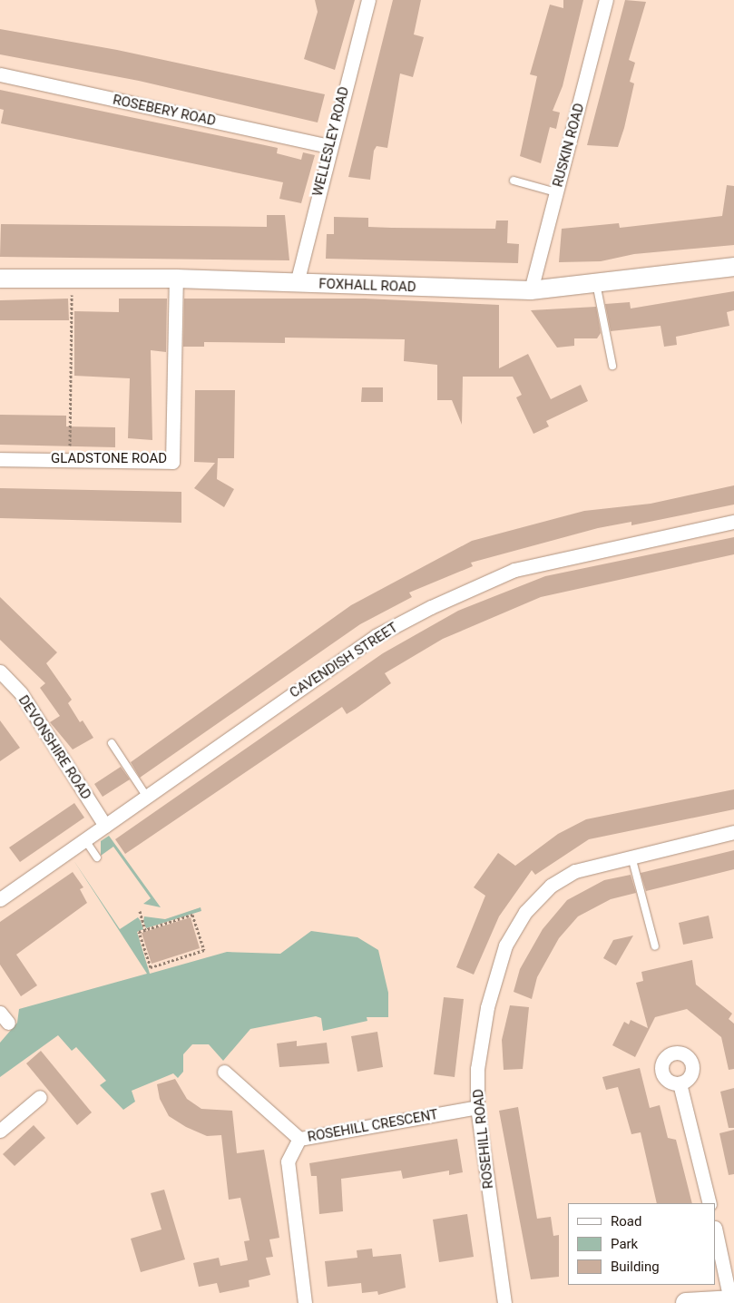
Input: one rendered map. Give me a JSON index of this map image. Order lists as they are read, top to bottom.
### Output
{
  "streets": {
    "main road": ["FOXHALL ROAD"],
    "street": [
      "ROSEBERY ROAD",
      "WELLESLEY ROAD",
      "RUSKIN ROAD",
      "GLADSTONE ROAD",
      "CAVENDISH STREET",
      "DEVONSHIRE ROAD",
      "ROSEHILL CRESCENT",
      "ROSEHILL ROAD"
    ]
  },
  "crossings": [
    ["ROSEBERY ROAD", "WELLESLEY ROAD"],
    ["WELLESLEY ROAD", "FOXHALL ROAD"],
    ["RUSKIN ROAD", "FOXHALL ROAD"],
    ["FOXHALL ROAD", "GLADSTONE ROAD"],
    ["CAVENDISH STREET", "DEVONSHIRE ROAD"],
    ["ROSEHILL CRESCENT", "ROSEHILL ROAD"]
  ],
  "legend": ["Road", "Park", "Building"]
}
